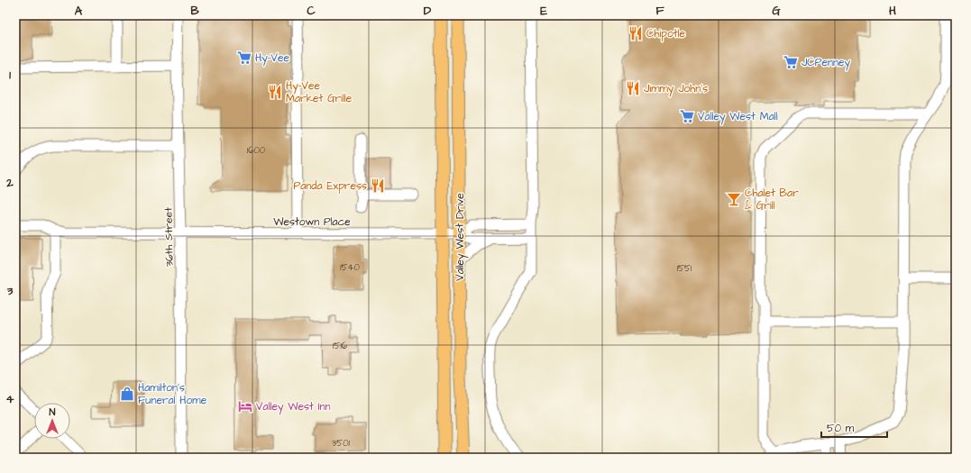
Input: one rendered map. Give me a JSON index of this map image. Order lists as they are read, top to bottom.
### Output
{
  "streets": {
    "main road": ["Valley West Drive"],
    "street": ["Westown Place", "36th Street"]
  },
  "crossings": [
    ["Westown Place", "36th Street"],
    ["Westown Place", "Valley West Drive"]
  ],
  "places": {
    "restaurant": [
      "Chipotle",
      "Jimmy John's",
      "Hy-Vee Market Grille",
      "Panda Express"
    ],
    "supermarket": ["Hy-Vee", "JCPenney", "Valley West Mall"],
    "bar": ["Chalet Bar & Grill"],
    "shop": ["Hamilton's Funeral Home"],
    "hotel": ["Valley West Inn"]
  },
  "house_numbers": [
    "1600",
    "1540",
    "1551",
    "1516",
    "3501"
  ],
  "scale_bar": "50 m",
  "north": "top",
  "grid": {
    "columns": [
      "A",
      "B",
      "C",
      "D",
      "E",
      "F",
      "G",
      "H"
    ],
    "rows": [
      "1",
      "2",
      "3",
      "4"
    ]
  }
}
